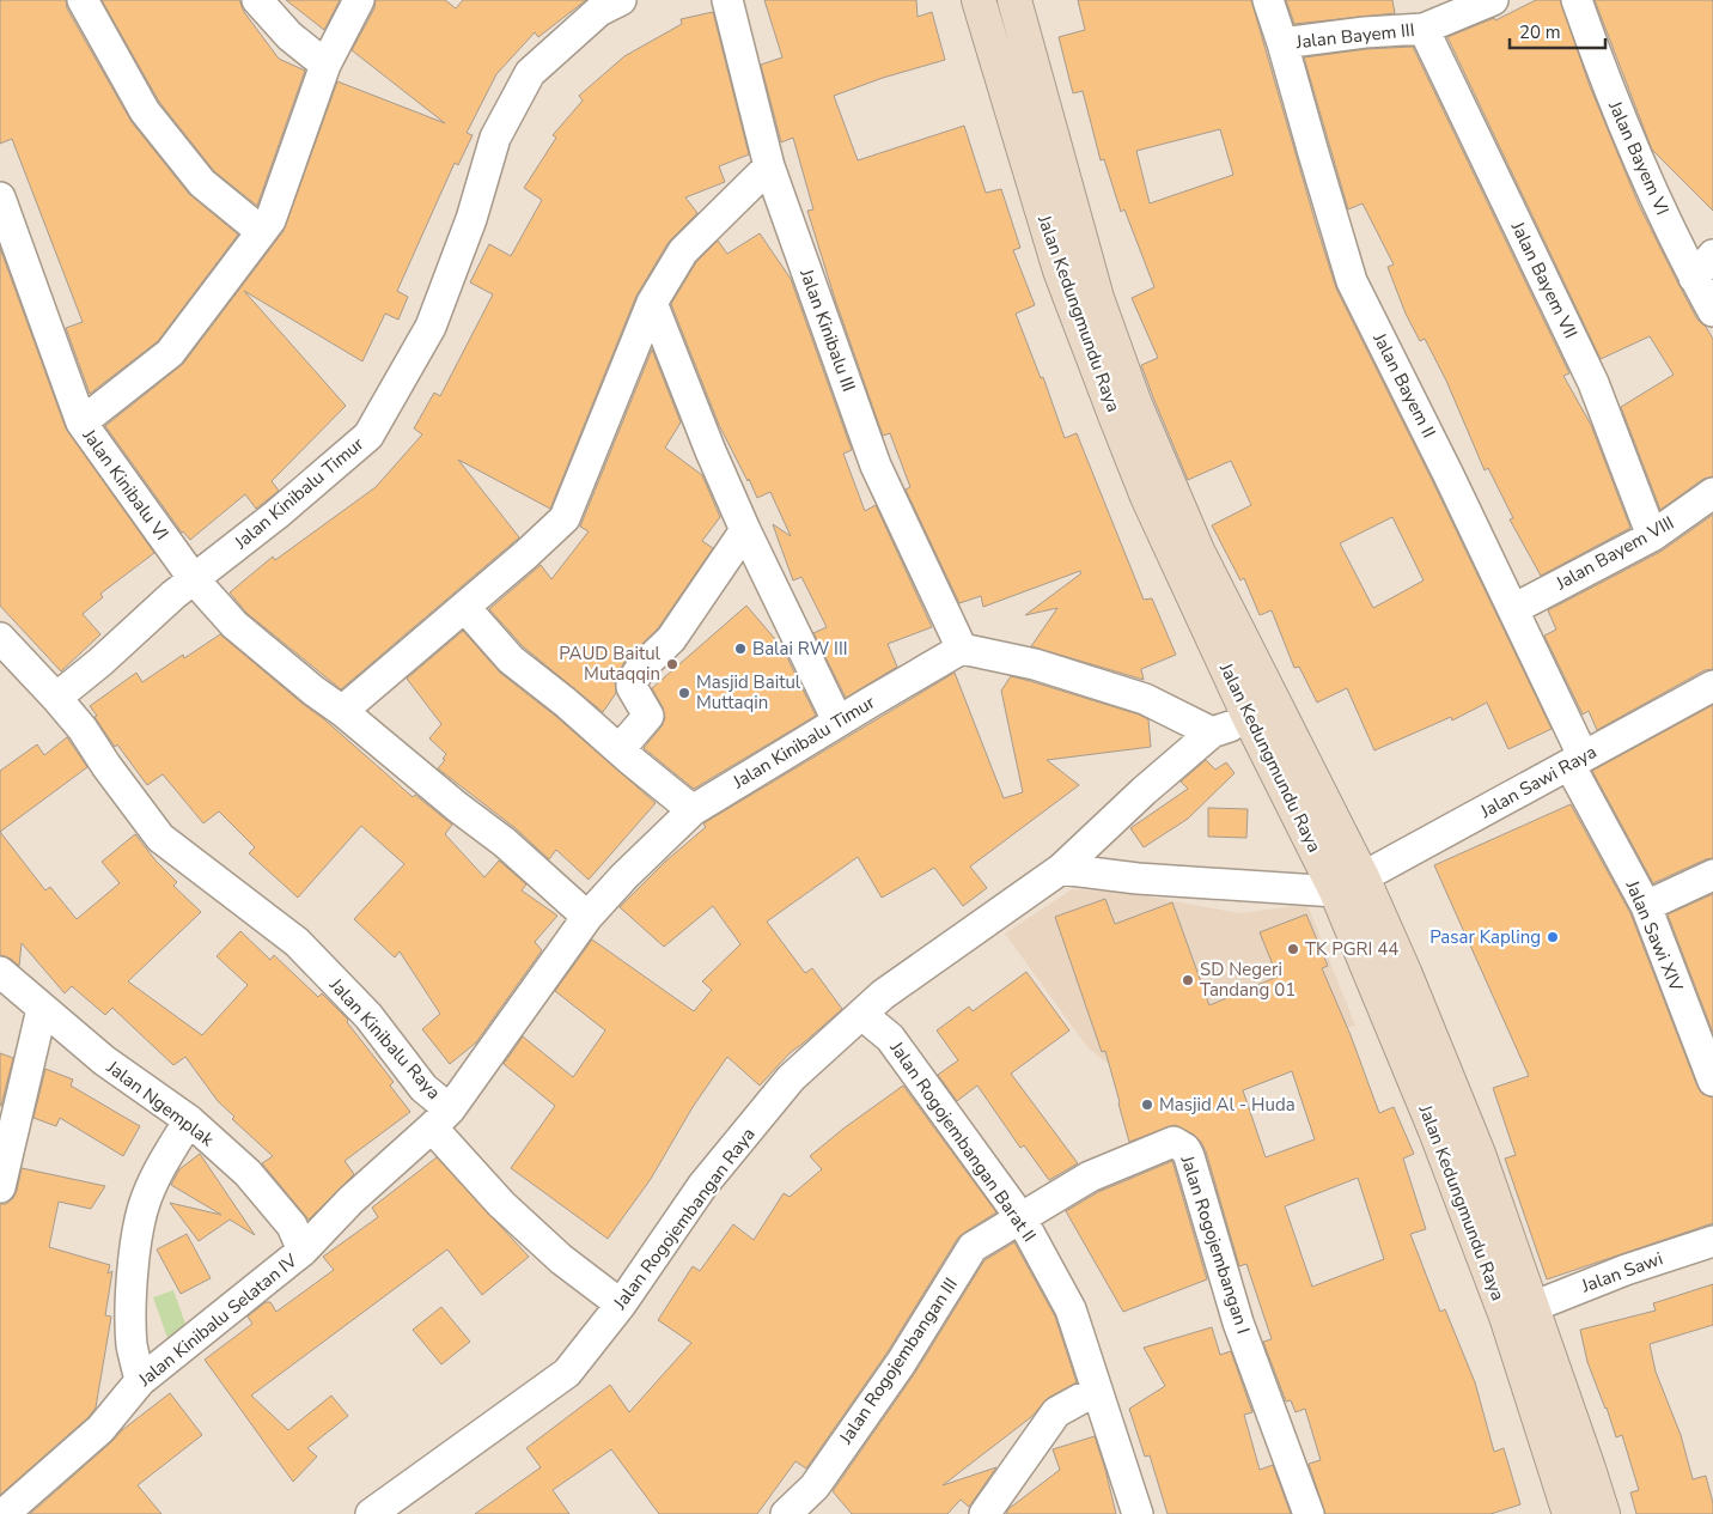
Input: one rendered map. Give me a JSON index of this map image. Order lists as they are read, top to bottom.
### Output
{
  "streets": {
    "main road": ["Jalan Kedungmundu Raya"],
    "street": [
      "Jalan Bayem III",
      "Jalan Bayem VI",
      "Jalan Bayem VII",
      "Jalan Kinibalu III",
      "Jalan Bayem II",
      "Jalan Kinibalu VI",
      "Jalan Kinibalu Timur",
      "Jalan Bayem VIII",
      "Jalan Sawi Raya",
      "Jalan Sawi XIV",
      "Jalan Kinibalu Raya",
      "Jalan Ngemplak",
      "Jalan Rogojembangan Barat II",
      "Jalan Rogojembangan Raya",
      "Jalan Rogojembangan I",
      "Jalan Sawi",
      "Jalan Kinibalu Selatan IV",
      "Jalan Rogojembangan III"
    ]
  },
  "crossings": [
    ["Jalan Bayem III", "Jalan Bayem VII"],
    ["Jalan Bayem III", "Jalan Bayem II"],
    ["Jalan Bayem VII", "Jalan Bayem VIII"],
    ["Jalan Kedungmundu Raya", "Jalan Sawi Raya"],
    ["Jalan Kedungmundu Raya", "Jalan Sawi"],
    ["Jalan Kinibalu III", "Jalan Kinibalu Timur"],
    ["Jalan Bayem II", "Jalan Bayem VIII"],
    ["Jalan Bayem II", "Jalan Sawi Raya"],
    ["Jalan Bayem II", "Jalan Sawi XIV"],
    ["Jalan Kinibalu VI", "Jalan Kinibalu Timur"],
    ["Jalan Kinibalu Timur", "Jalan Kinibalu Raya"],
    ["Jalan Kinibalu Timur", "Jalan Kinibalu Selatan IV"],
    ["Jalan Sawi Raya", "Jalan Sawi XIV"],
    ["Jalan Kinibalu Raya", "Jalan Rogojembangan Raya"],
    ["Jalan Kinibalu Raya", "Jalan Kinibalu Selatan IV"],
    ["Jalan Ngemplak", "Jalan Kinibalu Selatan IV"],
    ["Jalan Rogojembangan Barat II", "Jalan Rogojembangan Raya"],
    ["Jalan Rogojembangan Barat II", "Jalan Rogojembangan I"],
    ["Jalan Rogojembangan Barat II", "Jalan Rogojembangan III"],
    ["Jalan Rogojembangan I", "Jalan Rogojembangan III"]
  ],
  "places": [
    "Balai RW III",
    "PAUD Baitul Mutaqqin",
    "Masjid Baitul Muttaqin",
    "Pasar Kapling",
    "TK PGRI 44",
    "SD Negeri Tandang 01",
    "Masjid Al - Huda"
  ],
  "scale_bar": "20 m"
}
